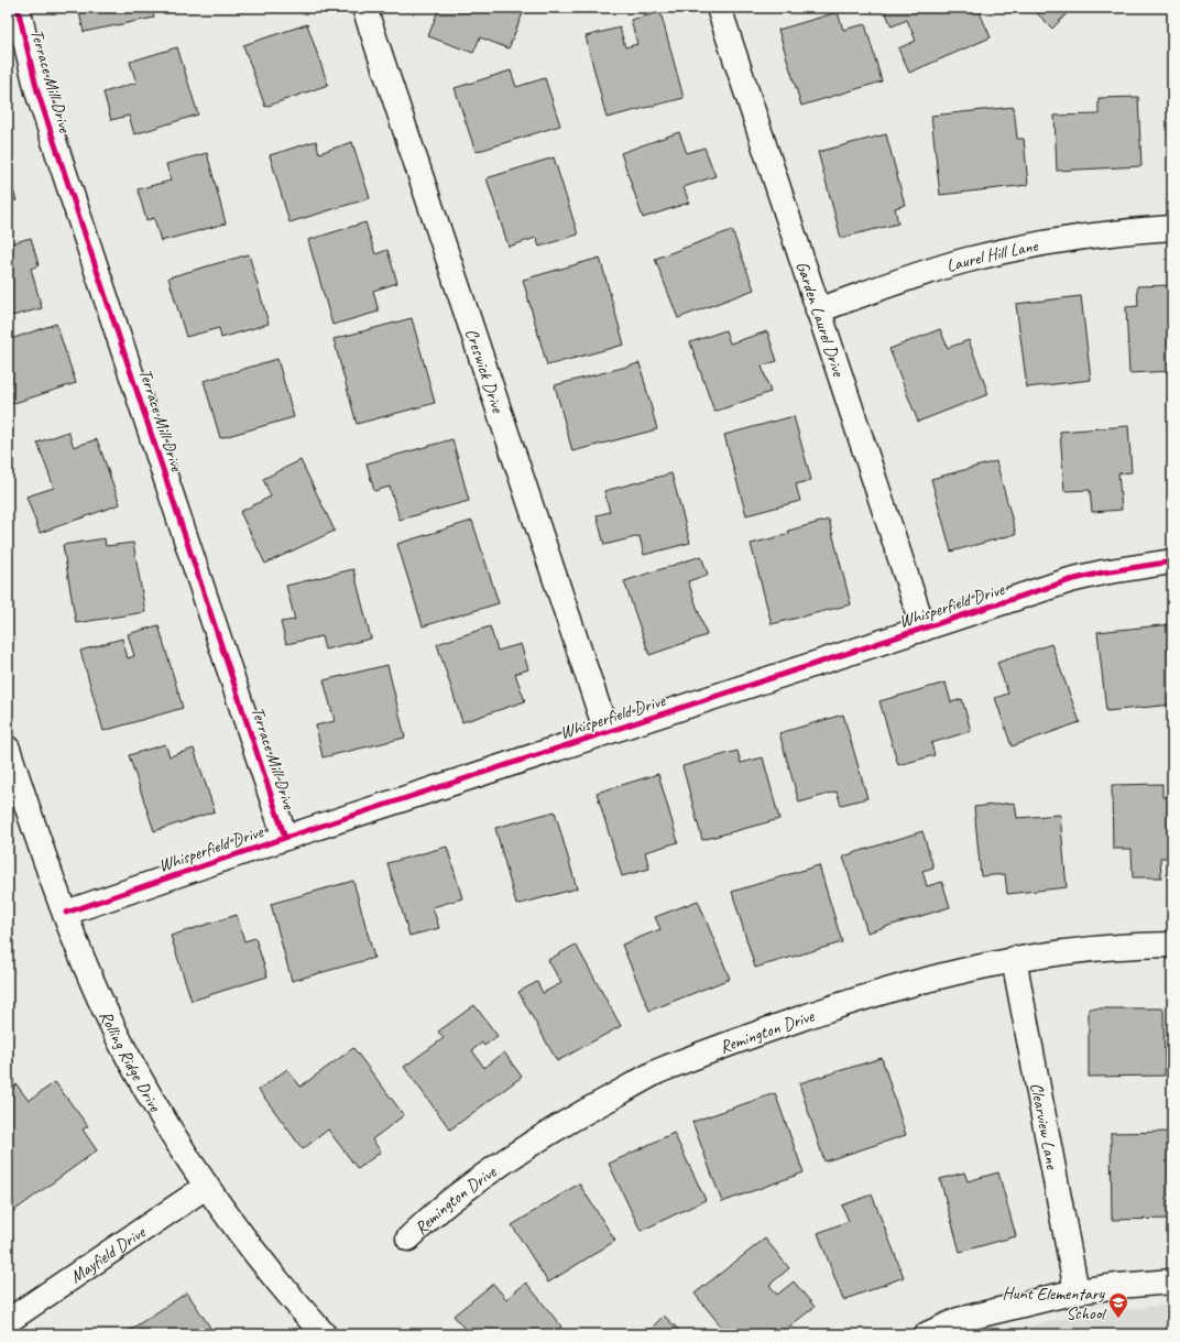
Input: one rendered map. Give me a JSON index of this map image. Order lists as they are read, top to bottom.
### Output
{
  "streets": {
    "street": [
      "Terrace Mill Drive",
      "Laurel Hill Lane",
      "Garden Laurel Drive",
      "Creswick Drive",
      "Whisperfield Drive",
      "Remington Drive",
      "Rolling Ridge Drive",
      "Clearview Lane",
      "Mayfield Drive"
    ]
  },
  "crossings": [
    ["Terrace Mill Drive", "Whisperfield Drive"],
    ["Laurel Hill Lane", "Garden Laurel Drive"],
    ["Garden Laurel Drive", "Whisperfield Drive"],
    ["Creswick Drive", "Whisperfield Drive"],
    ["Whisperfield Drive", "Rolling Ridge Drive"],
    ["Remington Drive", "Clearview Lane"],
    ["Rolling Ridge Drive", "Mayfield Drive"]
  ],
  "places": {
    "school or university": ["Hunt Elementary School"]
  }
}
